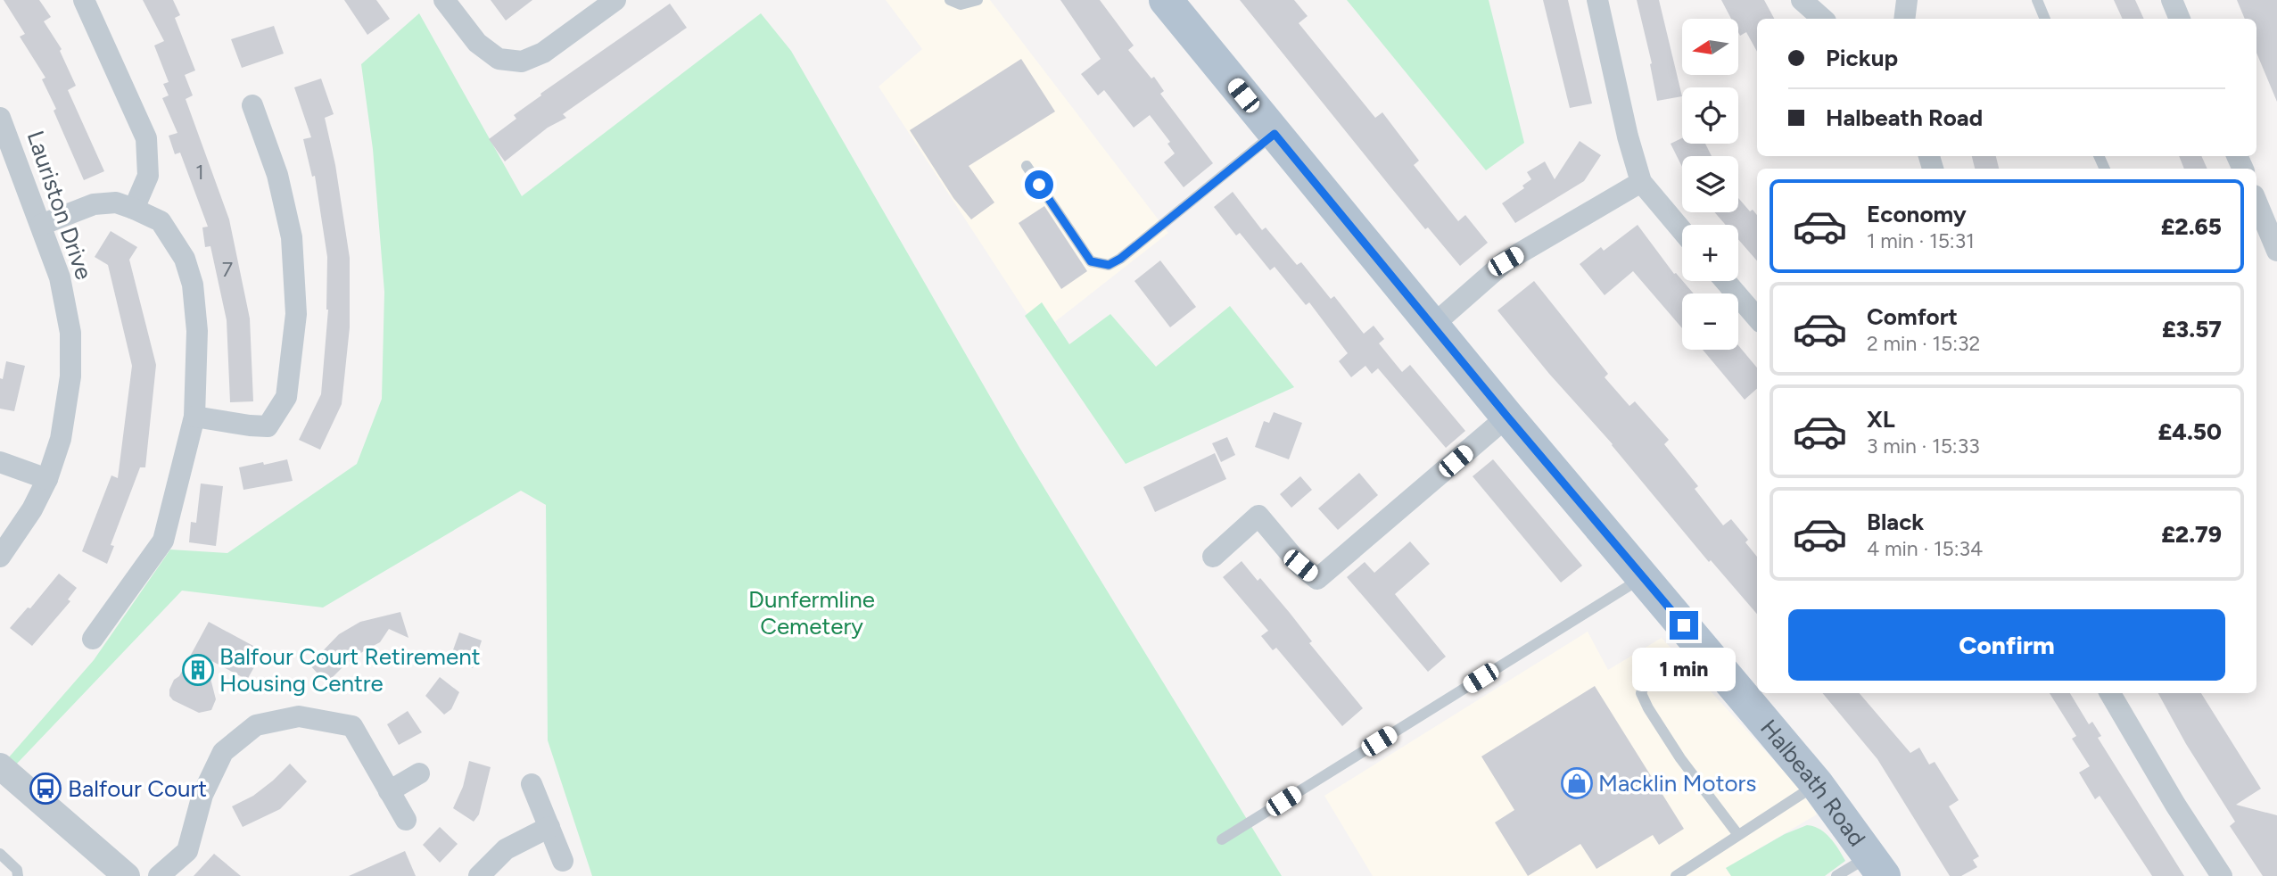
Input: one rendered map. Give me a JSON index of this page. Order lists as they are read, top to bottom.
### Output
{
  "streets": {
    "main road": ["Halbeath Road"],
    "street": ["Lauriston Drive"]
  },
  "parks": ["Dunfermline Cemetery"],
  "places": {
    "building": ["Balfour Court Retirement Housing Centre"],
    "shop": ["Macklin Motors"],
    "bus stop": ["Balfour Court"]
  },
  "house_numbers": ["1", "7"],
  "north": "left",
  "page": {
    "map_buttons": ["+", "−"],
    "banner": ["Pickup", "Halbeath Road"],
    "list": [
      {
        "name": "Economy",
        "note": "1 min · 15:31",
        "value": "£2.65"
      },
      {
        "name": "Comfort",
        "note": "2 min · 15:32",
        "value": "£3.57"
      },
      {
        "name": "XL",
        "note": "3 min · 15:33",
        "value": "£4.50"
      },
      {
        "name": "Black",
        "note": "4 min · 15:34",
        "value": "£2.79"
      }
    ],
    "buttons": "Confirm",
    "bubble": "1 min"
  }
}
